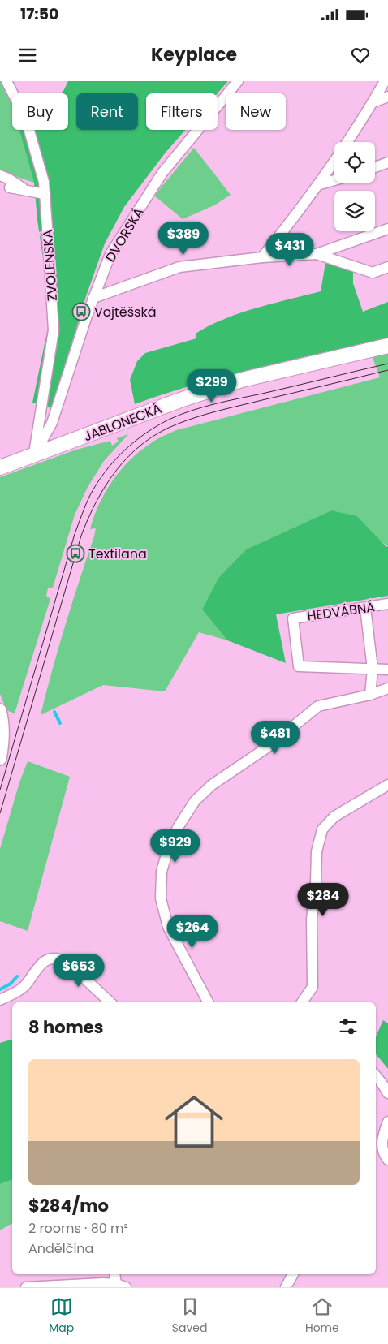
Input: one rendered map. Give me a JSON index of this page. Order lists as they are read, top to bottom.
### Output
{
  "streets": {
    "main road": ["JABLONECKÁ"],
    "street": ["DVORSKÁ", "ZVOLENSKÁ", "HEDVÁBNÁ"]
  },
  "crossings": [
    ["DVORSKÁ", "ZVOLENSKÁ"],
    ["DVORSKÁ", "JABLONECKÁ"],
    ["ZVOLENSKÁ", "JABLONECKÁ"]
  ],
  "places": {
    "bus stop": ["Vojtěšská", "Textilana"]
  },
  "page": {
    "status": "17:50",
    "header": "Keyplace",
    "chip": [
      "Buy",
      "Rent",
      "Filters",
      "New"
    ],
    "price": [
      "$389",
      "$431",
      "$299",
      "$481",
      "$929",
      "$284",
      "$264",
      "$653"
    ],
    "heading": "8 homes",
    "list": [
      {
        "name": "$284/mo",
        "note": "2 rooms · 80 m² · Andělčina"
      }
    ],
    "tabs": ["Map", "Saved", "Home"]
  }
}
